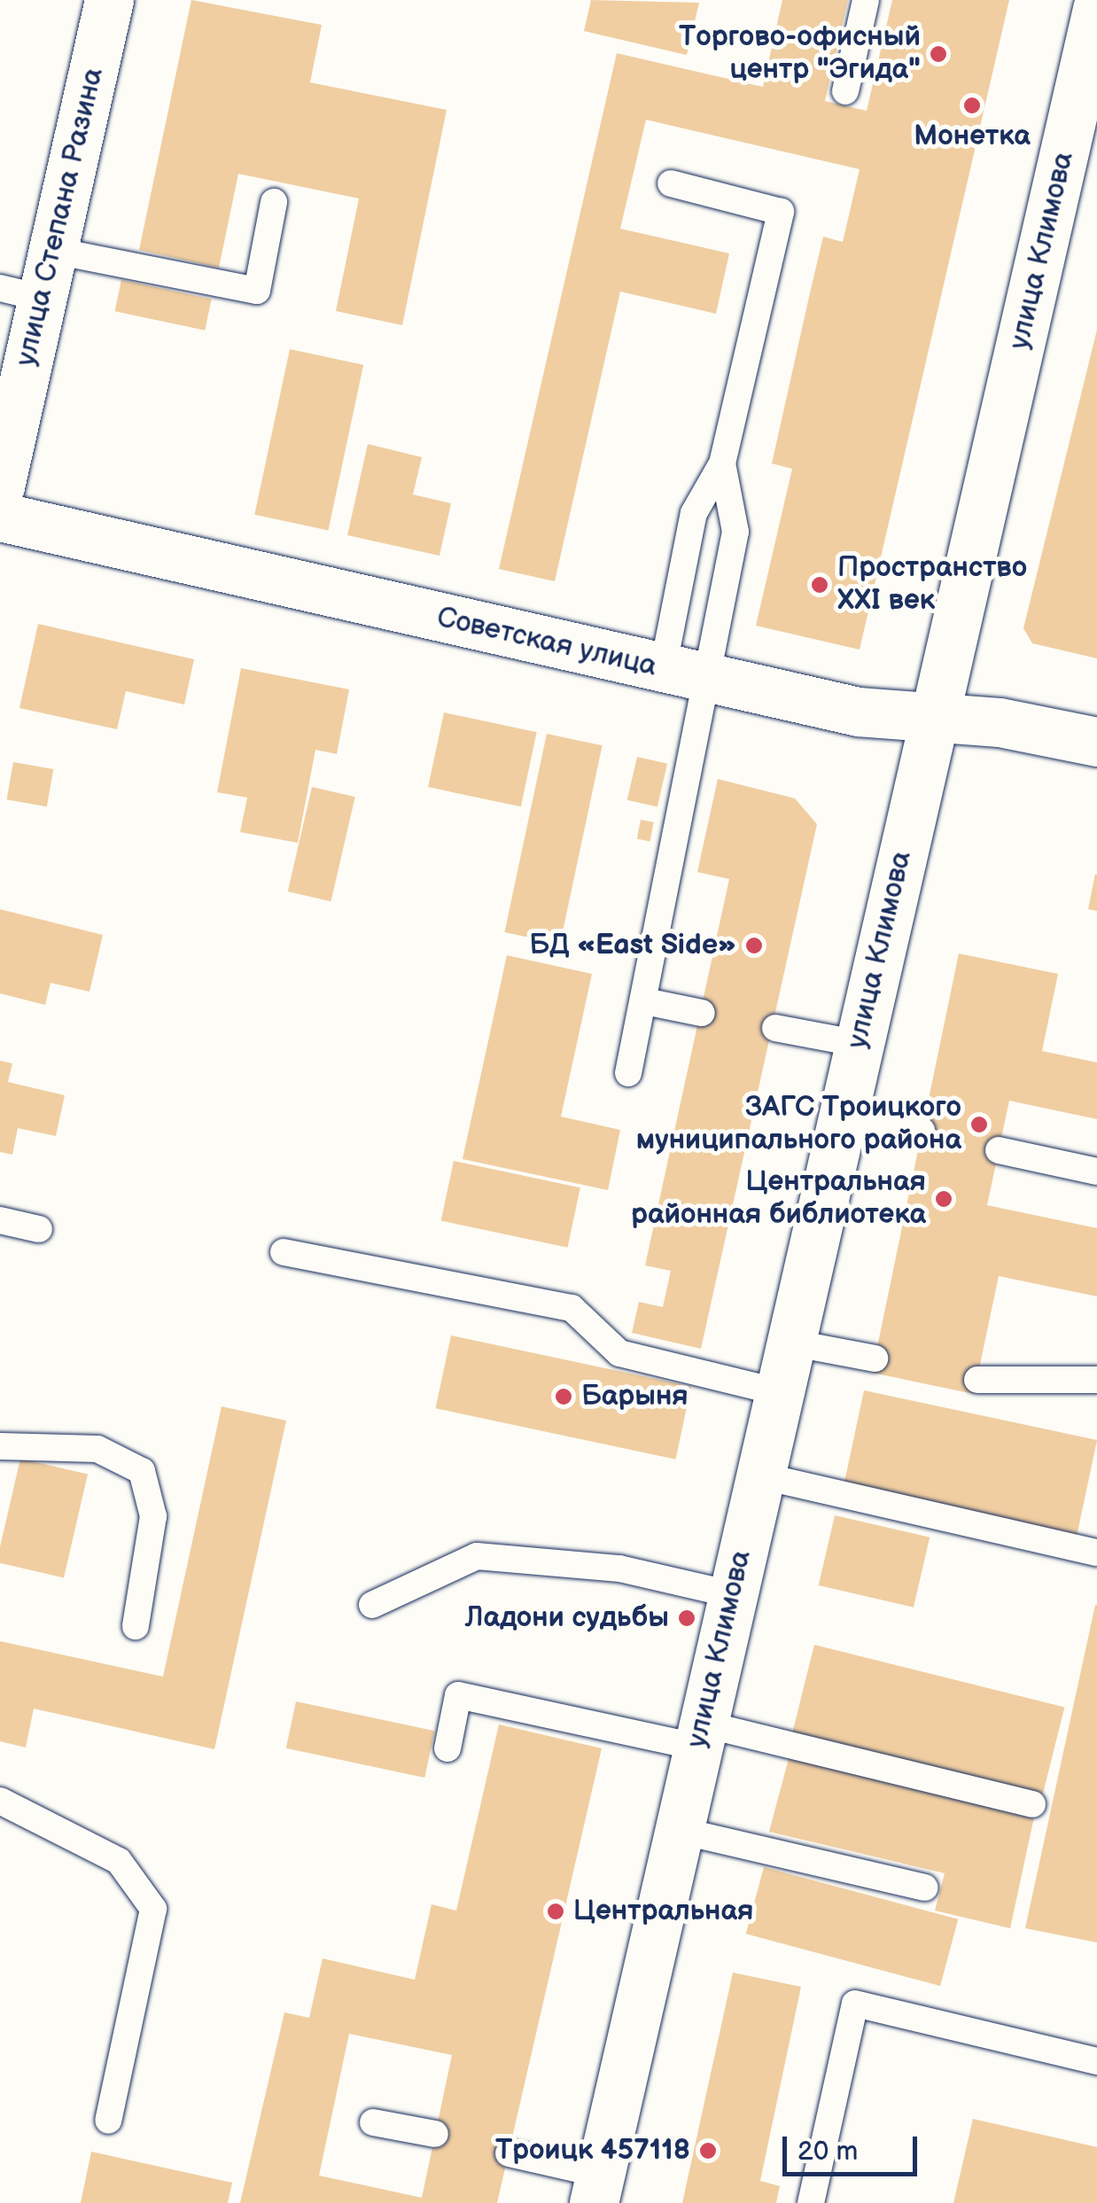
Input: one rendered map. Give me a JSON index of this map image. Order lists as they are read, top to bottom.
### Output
{
  "streets": {
    "street": ["улица Степана Разина", "улица Климова", "Советская улица"]
  },
  "crossings": [
    ["улица Климова", "Советская улица"]
  ],
  "places": [
    "Торгово-офисный центр \"Эгида\"",
    "Монетка",
    "Пространство XXI век",
    "БД «East Side»",
    "ЗАГС Троицкого муниципального района",
    "Центральная районная библиотека",
    "Барыня",
    "Ладони судьбы",
    "Центральная",
    "Троицк 457118"
  ],
  "scale_bar": "20 m"
}
